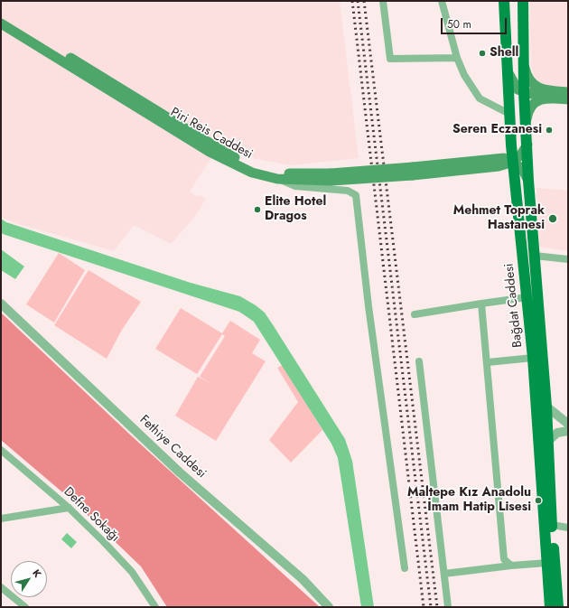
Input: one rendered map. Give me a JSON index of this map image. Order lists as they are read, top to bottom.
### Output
{
  "streets": {
    "main road": ["Piri Reis Caddesi", "Bağdat Caddesi"],
    "street": ["Fethiye Caddesi", "Defne Sokağı"]
  },
  "crossings": [
    ["Piri Reis Caddesi", "Bağdat Caddesi"]
  ],
  "places": [
    "Shell",
    "Seren Eczanesi",
    "Elite Hotel Dragos",
    "Mehmet Toprak Hastanesi",
    "Maltepe Kız Anadolu İmam Hatip Lisesi"
  ],
  "scale_bar": "50 m",
  "north": "top right"
}
